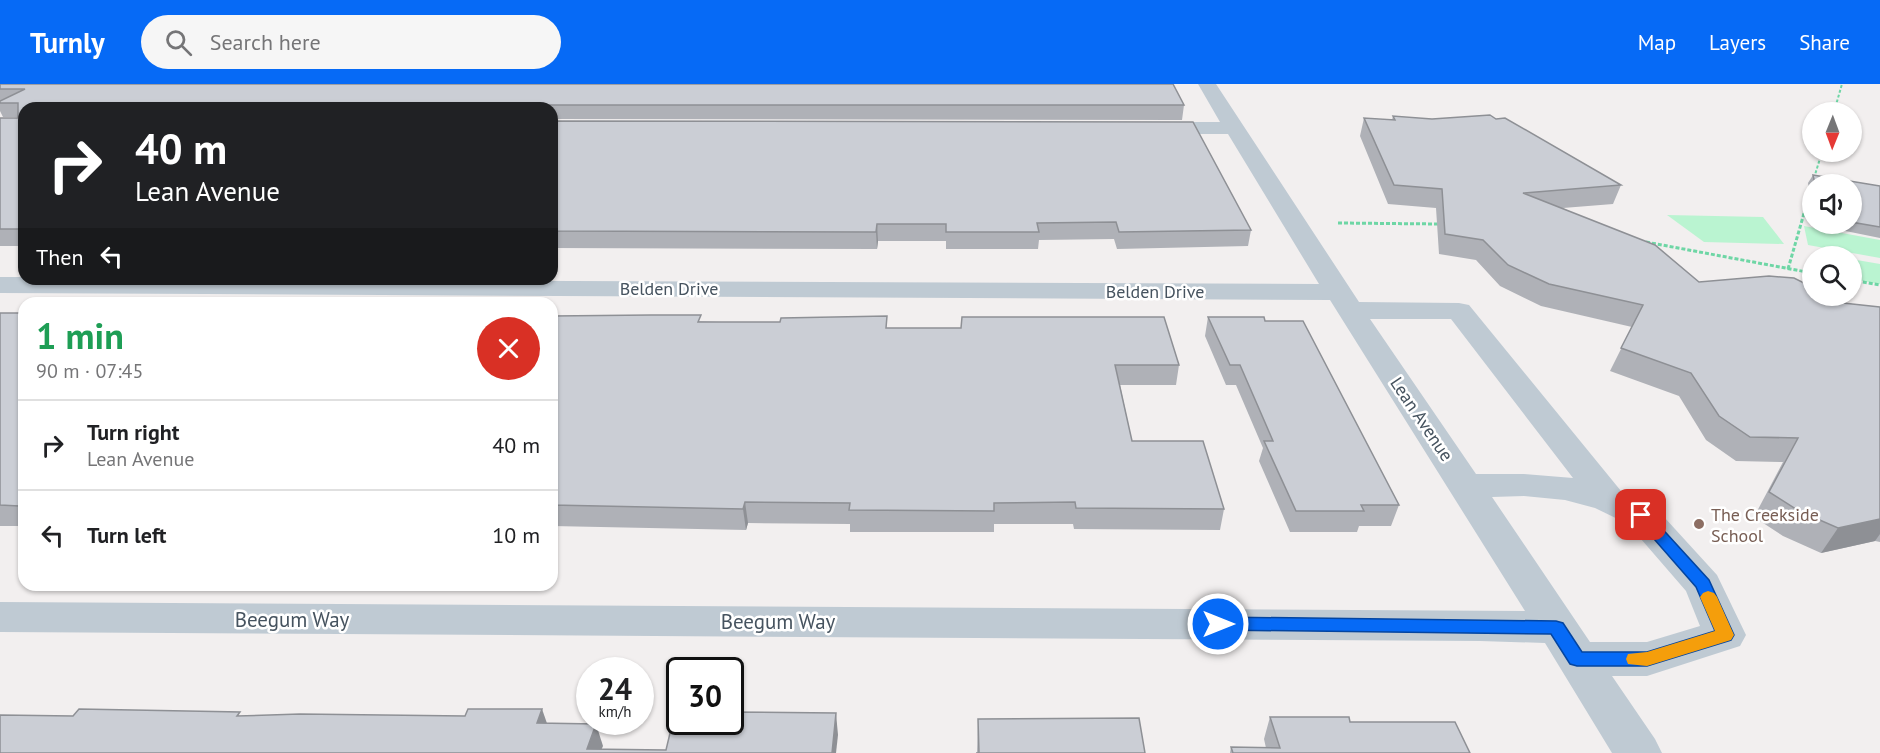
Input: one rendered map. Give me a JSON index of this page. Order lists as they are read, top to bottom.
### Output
{
  "streets": {
    "street": ["Belden Drive", "Lean Avenue", "Beegum Way"]
  },
  "crossings": [
    ["Belden Drive", "Lean Avenue"],
    ["Belden Drive", "Beegum Way"],
    ["Lean Avenue", "Beegum Way"]
  ],
  "places": ["The Creekside School"],
  "north": "bottom",
  "page": {
    "header": "Turnly",
    "search": "Search here",
    "nav": ["Map", "Layers", "Share"],
    "turn": ["40 m", "Lean Avenue"],
    "then": "Then",
    "heading": ["1 min", "90 m · 07:45"],
    "list": [
      {
        "name": "Turn right",
        "note": "Lean Avenue",
        "value": "40 m"
      },
      {
        "name": "Turn left",
        "value": "10 m"
      }
    ],
    "speed": "24 km/h",
    "limit": "30"
  }
}
